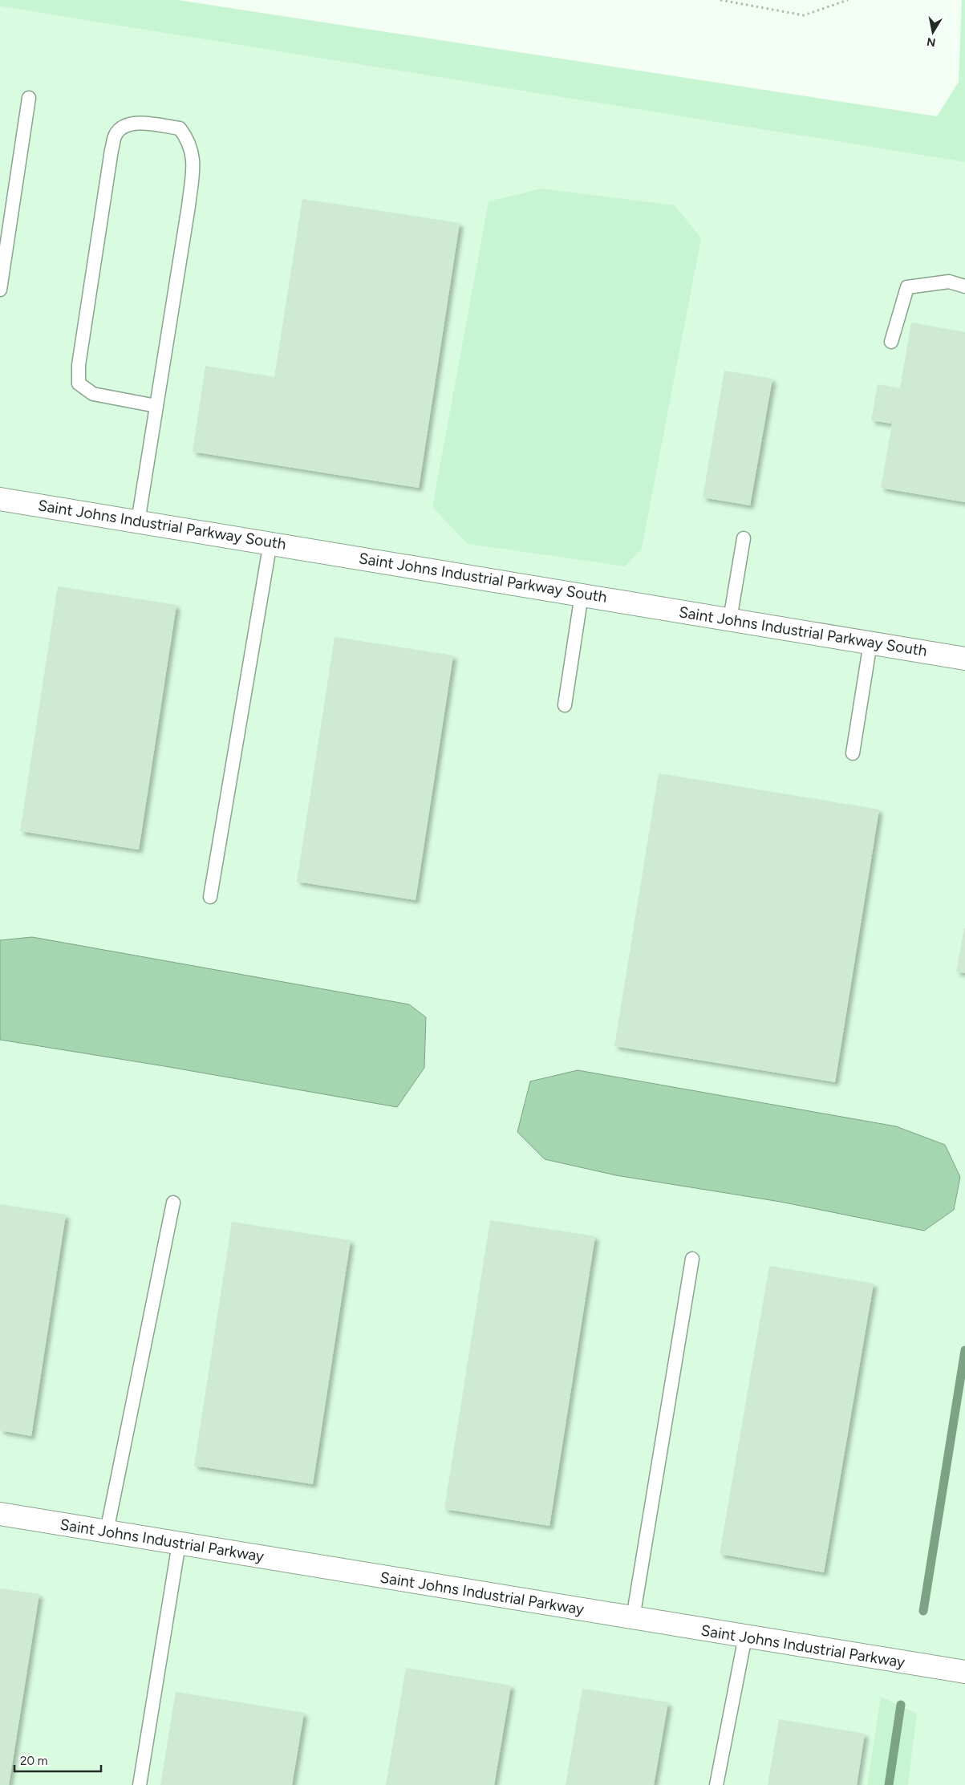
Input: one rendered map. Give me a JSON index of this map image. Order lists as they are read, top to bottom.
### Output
{
  "streets": {
    "street": ["Saint Johns Industrial Parkway South", "Saint Johns Industrial Parkway"]
  },
  "scale_bar": "20 m",
  "north": "bottom"
}
